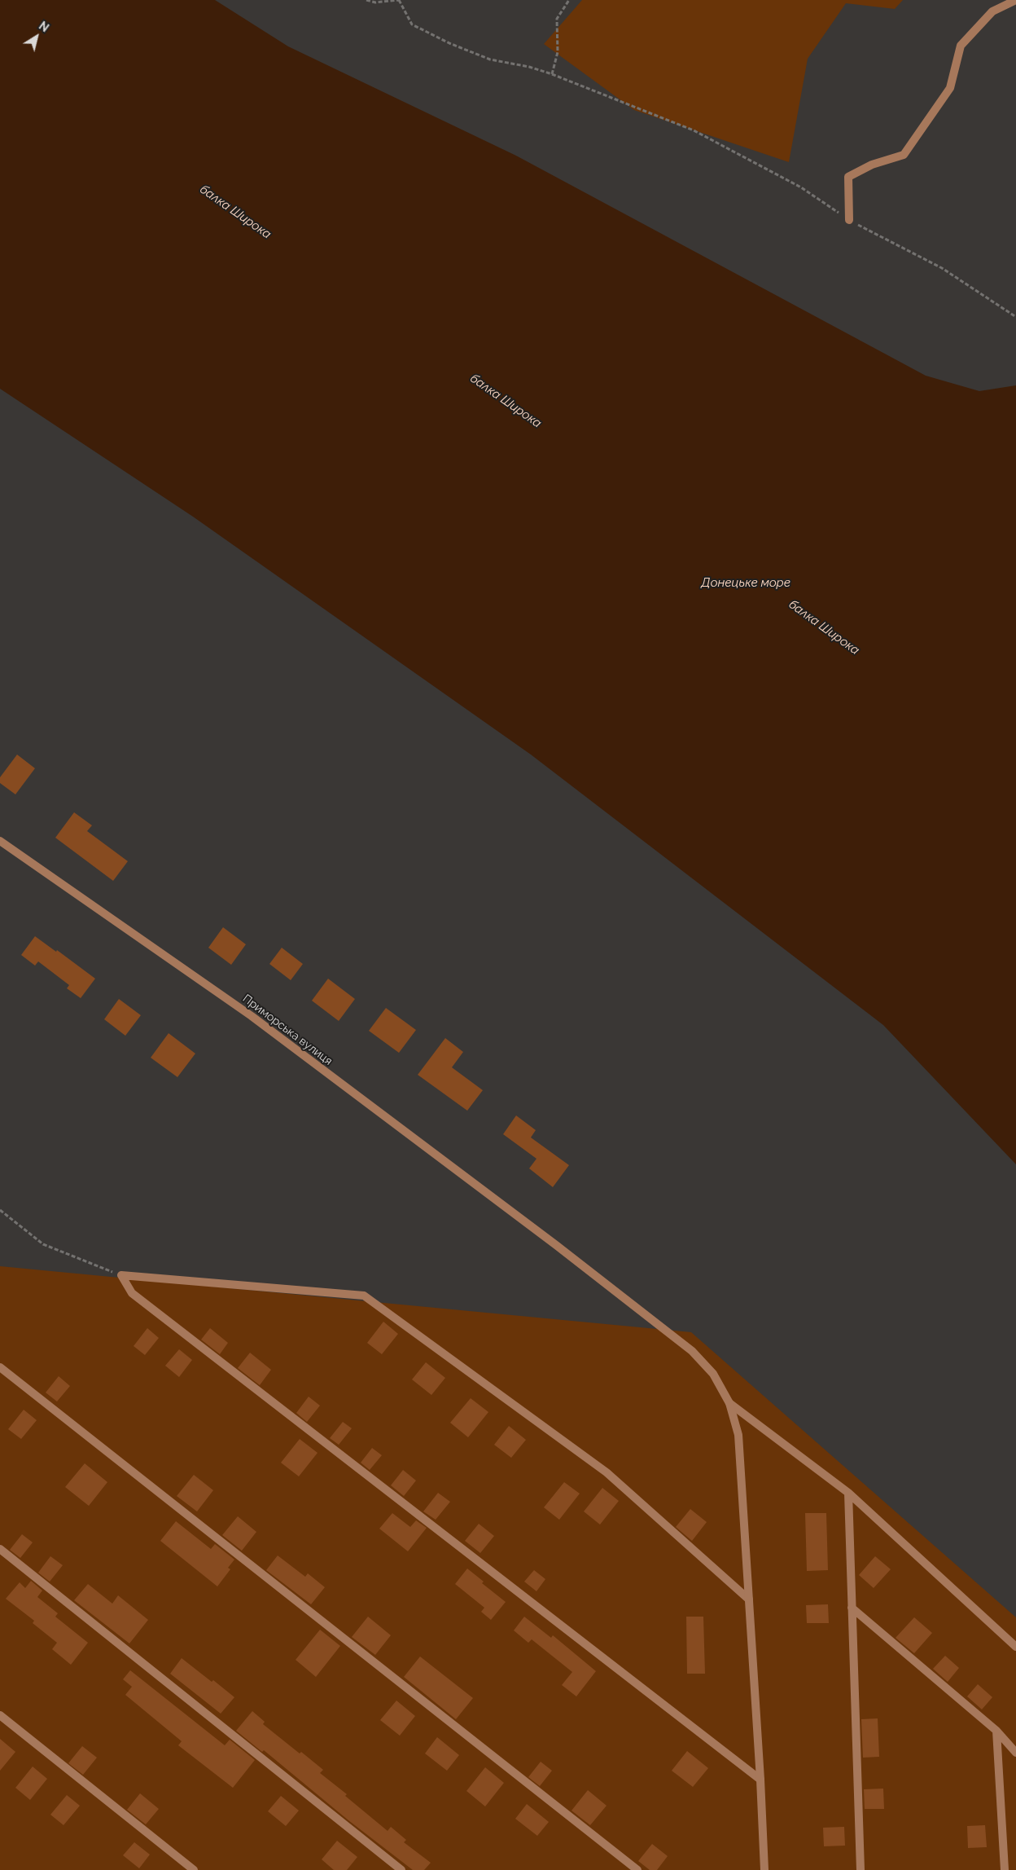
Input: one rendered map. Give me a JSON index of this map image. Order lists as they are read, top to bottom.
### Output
{
  "streets": {
    "street": ["Приморська вулиця"]
  },
  "water": ["балка Широка", "Донецьке море"],
  "north": "top right"
}
